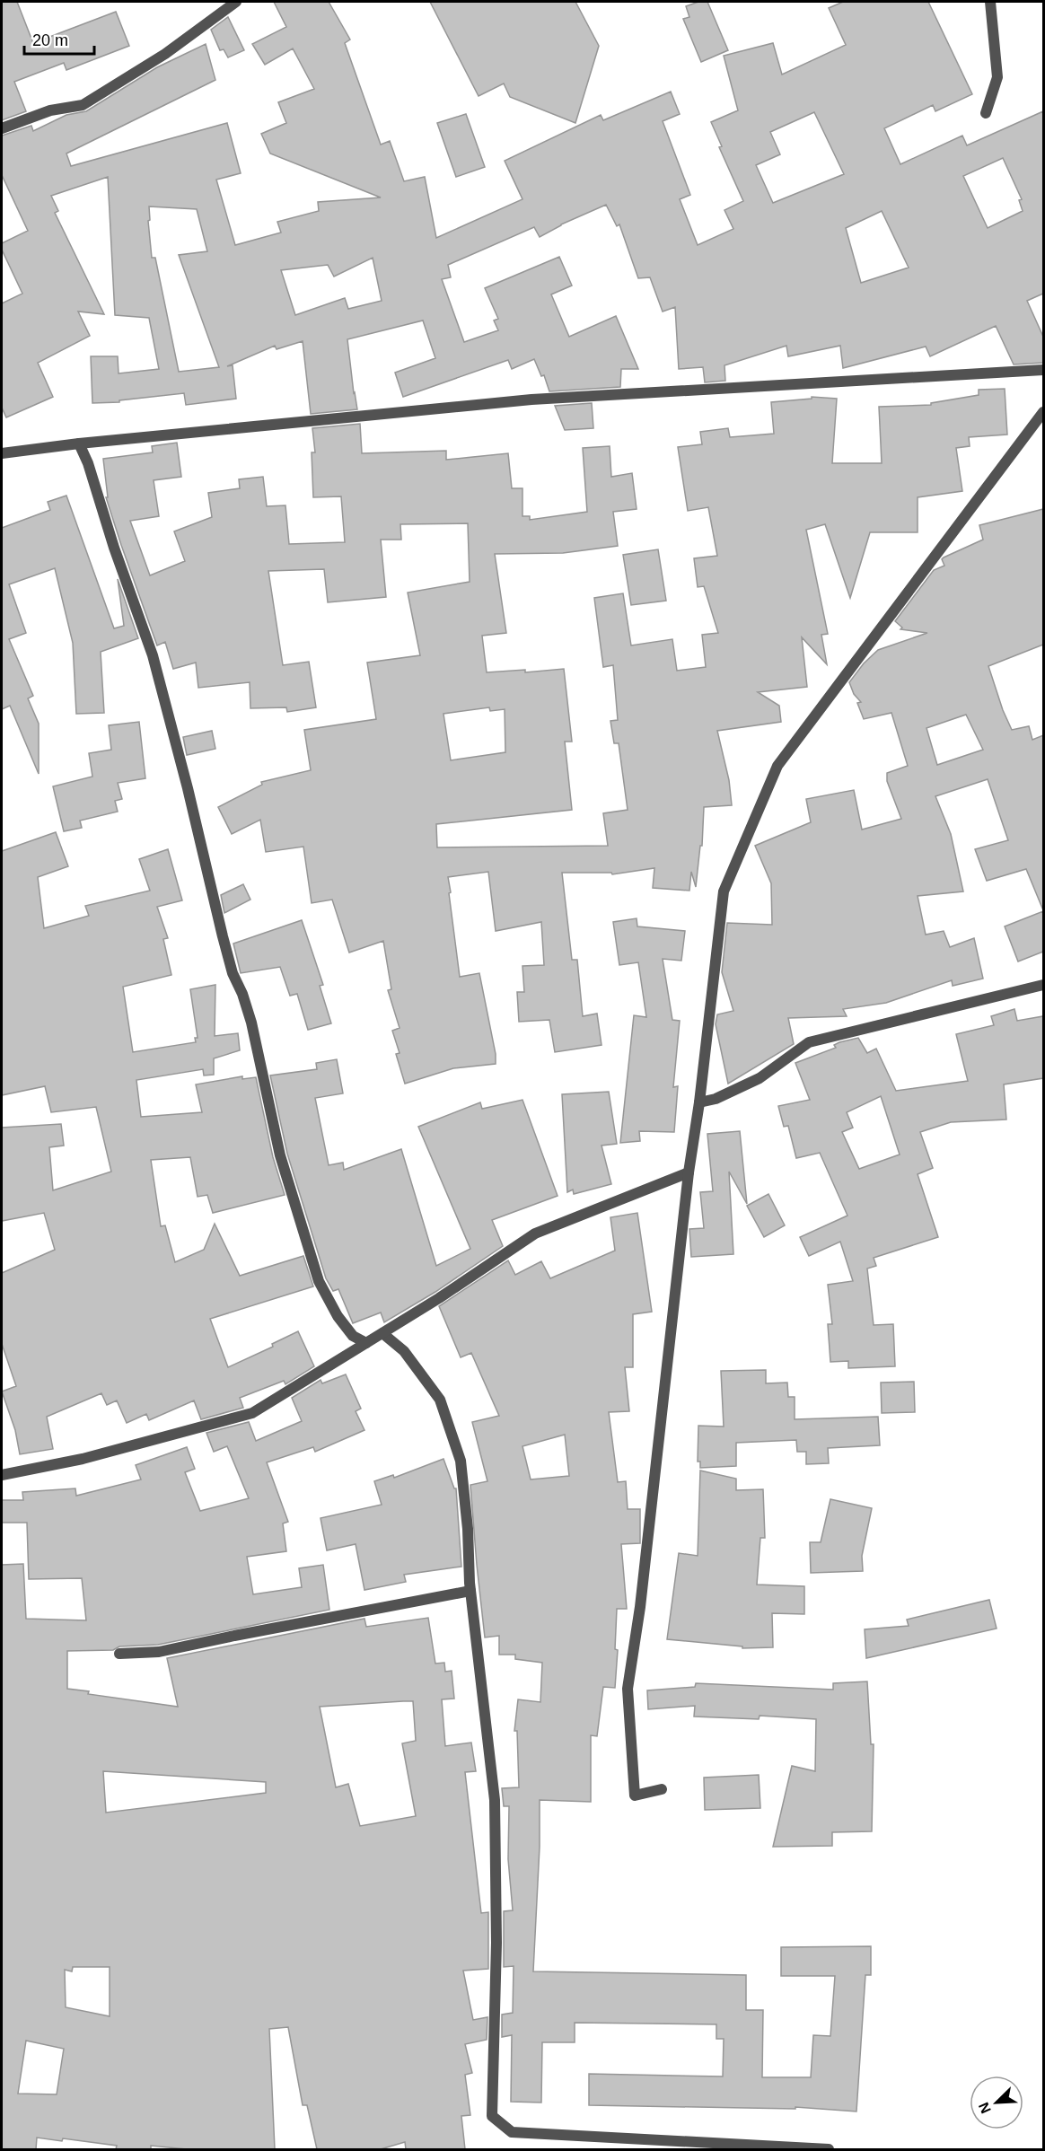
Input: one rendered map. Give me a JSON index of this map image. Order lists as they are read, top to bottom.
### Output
{
  "scale_bar": "20 m",
  "north": "bottom left"
}
